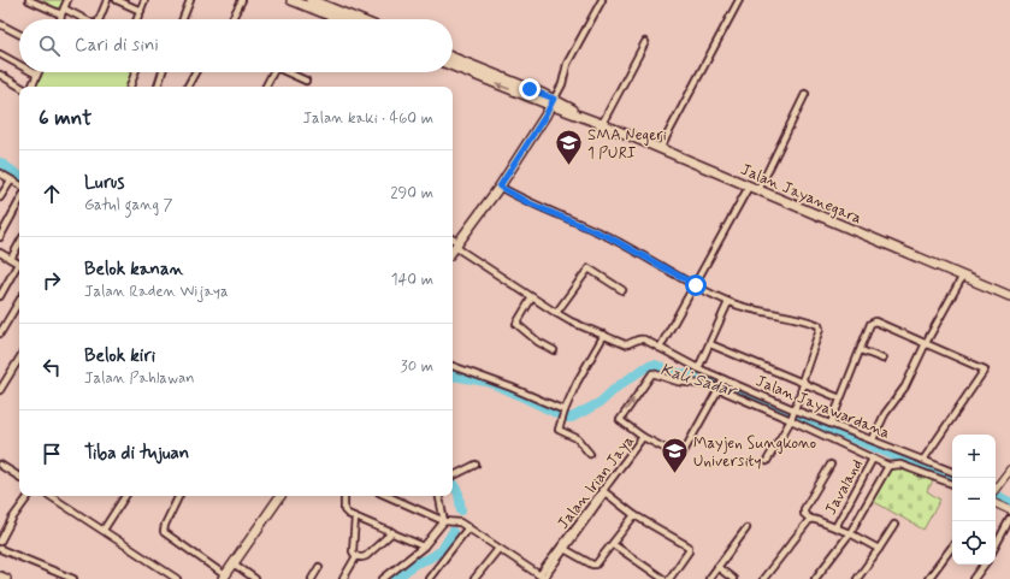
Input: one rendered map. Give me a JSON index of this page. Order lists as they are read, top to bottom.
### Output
{
  "streets": {
    "main road": ["Jalan Jayanegara"],
    "street": ["Jalan Jayawardana", "Jalan Irian Jaya", "Javaland"]
  },
  "crossings": [
    ["Jalan Jayawardana", "Jalan Irian Jaya"]
  ],
  "water": ["Kali Sadar"],
  "places": {
    "school or university": ["SMA Negeri 1 PURI", "Mayjen Sungkono University"]
  },
  "page": {
    "search": "Cari di sini",
    "heading": ["6 mnt", "Jalan kaki · 460 m"],
    "list": [
      ["Lurus", "Gatul gang 7", "290 m"],
      ["Belok kanan", "Jalan Raden Wijaya", "140 m"],
      ["Belok kiri", "Jalan Pahlawan", "30 m"],
      "Tiba di tujuan"
    ],
    "map_buttons": ["+", "−"]
  }
}
